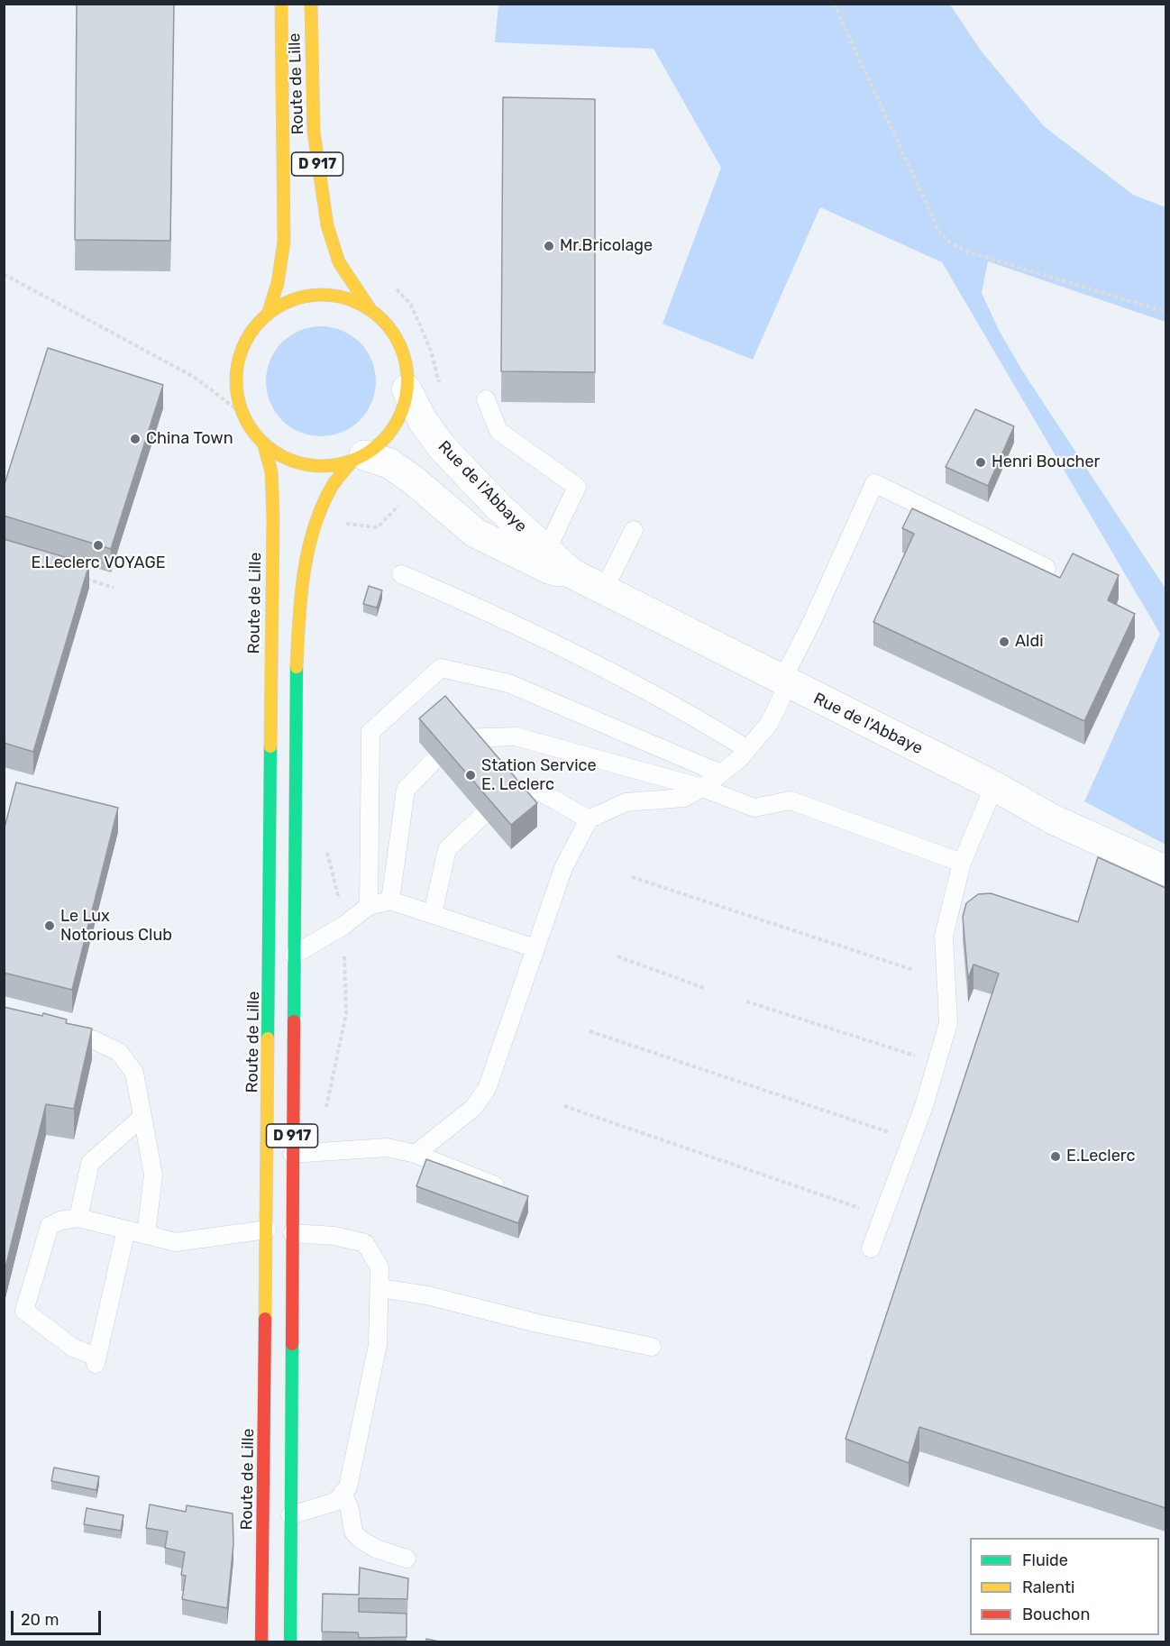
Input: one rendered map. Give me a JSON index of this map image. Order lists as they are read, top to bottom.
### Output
{
  "streets": {
    "main road": ["Route de Lille", "D 917"],
    "street": ["Rue de l'Abbaye"]
  },
  "crossings": [
    ["Route de Lille", "D 917"],
    ["Route de Lille", "Rue de l'Abbaye"],
    ["D 917", "Rue de l'Abbaye"]
  ],
  "places": [
    "Mr.Bricolage",
    "China Town",
    "Henri Boucher",
    "E.Leclerc VOYAGE",
    "Aldi",
    "Station Service E. Leclerc",
    "Le Lux Notorious Club",
    "E.Leclerc"
  ],
  "legend": ["Fluide", "Ralenti", "Bouchon"],
  "scale_bar": "20 m"
}
